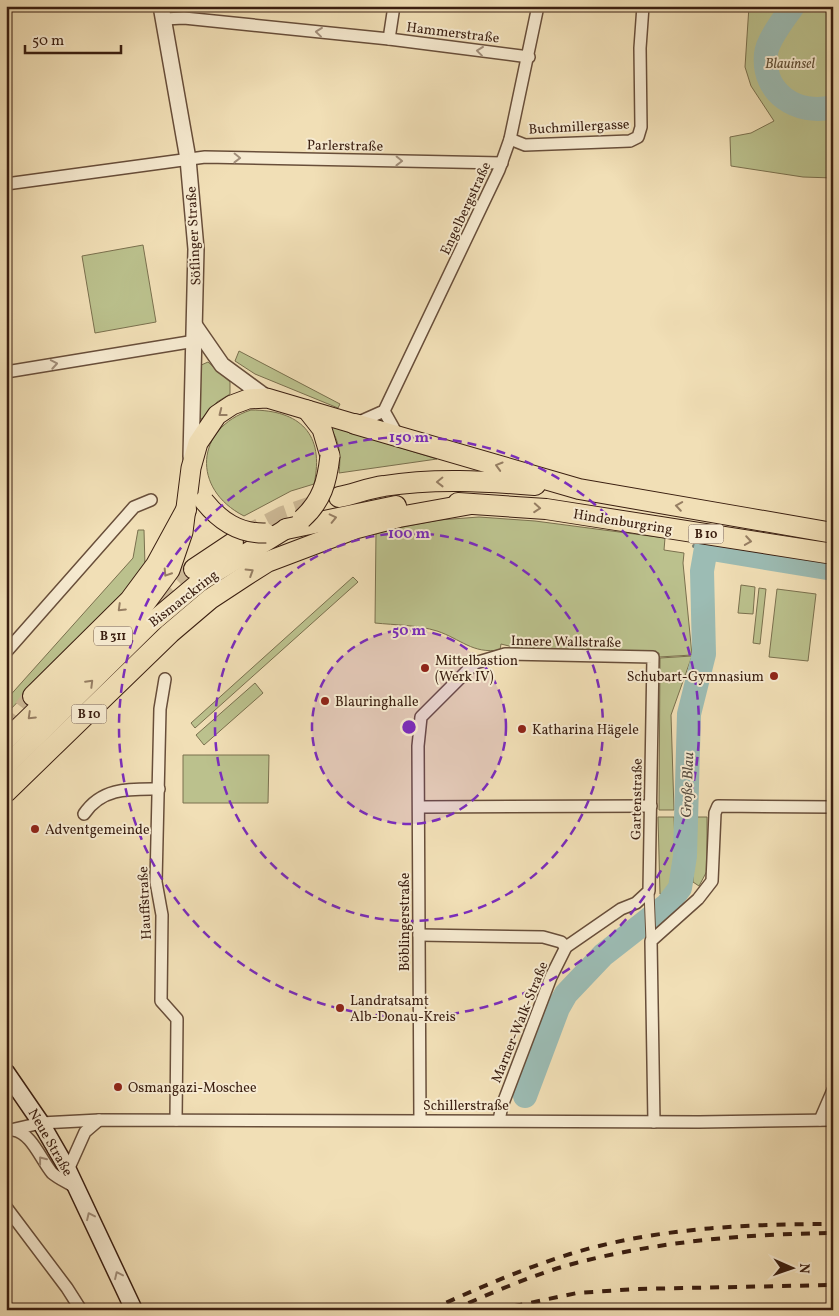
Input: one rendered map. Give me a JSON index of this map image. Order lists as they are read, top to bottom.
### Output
{
  "streets": {
    "highway": ["Hindenburgring", "B 10", "B 311"],
    "main road": ["Bismarckring", "Neue Straße"],
    "street": [
      "Hammerstraße",
      "Buchmillergasse",
      "Parlerstraße",
      "Engelbergstraße",
      "Söflinger Straße",
      "Innere Wallstraße",
      "Gartenstraße",
      "Hauffstraße",
      "Böblingerstraße",
      "Marner-Walk-Straße",
      "Schillerstraße"
    ]
  },
  "crossings": [
    ["Hammerstraße", "Engelbergstraße"],
    ["Hammerstraße", "Söflinger Straße"],
    ["Buchmillergasse", "Engelbergstraße"],
    ["Parlerstraße", "Engelbergstraße"],
    ["Parlerstraße", "Söflinger Straße"],
    ["Söflinger Straße", "Bismarckring"],
    ["Söflinger Straße", "B 311"],
    ["Hindenburgring", "B 10"],
    ["Hindenburgring", "B 311"],
    ["B 10", "B 311"],
    ["Bismarckring", "B 311"],
    ["Innere Wallstraße", "Gartenstraße"],
    ["Innere Wallstraße", "Böblingerstraße"],
    ["Gartenstraße", "Marner-Walk-Straße"],
    ["Gartenstraße", "Schillerstraße"],
    ["Hauffstraße", "Schillerstraße"],
    ["Böblingerstraße", "Schillerstraße"],
    ["Marner-Walk-Straße", "Schillerstraße"],
    ["Schillerstraße", "Neue Straße"]
  ],
  "one_way": ["Hammerstraße", "Parlerstraße"],
  "water": ["Große Blau"],
  "parks": ["Blauinsel"],
  "places": [
    "Mittelbastion (Werk IV)",
    "Schubart-Gymnasium",
    "Blauringhalle",
    "Katharina Hägele",
    "Adventgemeinde",
    "Landratsamt Alb-Donau-Kreis",
    "Osmangazi-Moschee"
  ],
  "scale_bar": "50 m",
  "north": "right",
  "rings": ["150 m", "100 m", "50 m"]
}
